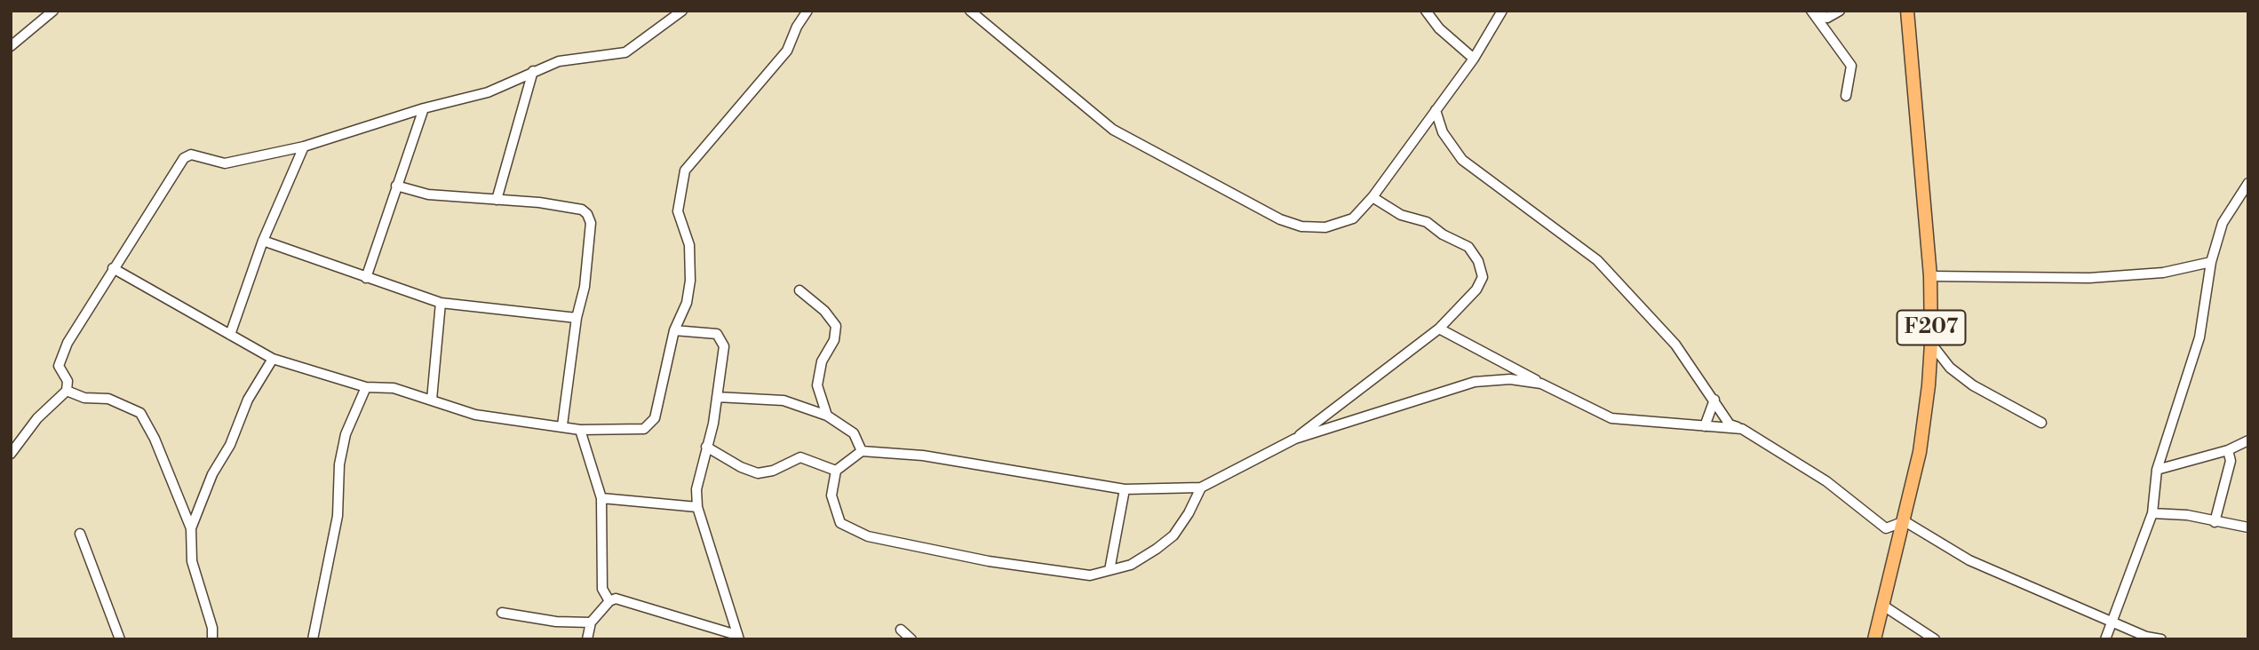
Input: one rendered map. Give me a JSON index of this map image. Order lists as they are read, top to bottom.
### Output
{
  "streets": {
    "main road": ["F207"]
  }
}
